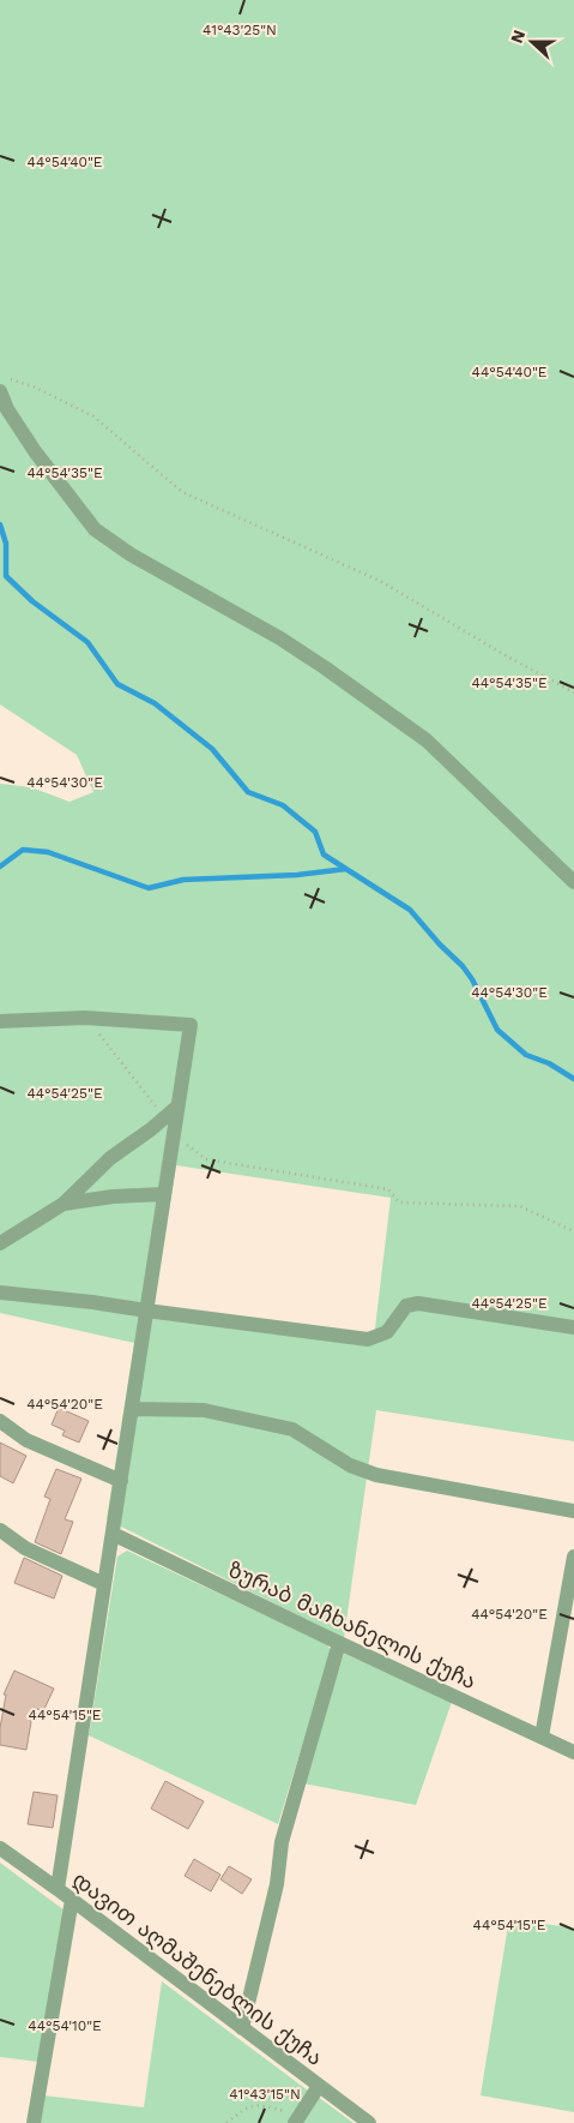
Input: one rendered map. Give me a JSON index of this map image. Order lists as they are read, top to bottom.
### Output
{
  "streets": {
    "street": ["ზურაბ მაჩხანელის ქუჩა", "დავით აღმაშენებლის ქუჩა"]
  },
  "north": "left",
  "coordinates": [
    "41°43'25\"N",
    "44°54'40\"E",
    "44°54'35\"E",
    "44°54'30\"E",
    "44°54'25\"E",
    "44°54'20\"E",
    "44°54'15\"E",
    "44°54'10\"E",
    "41°43'15\"N"
  ]
}
